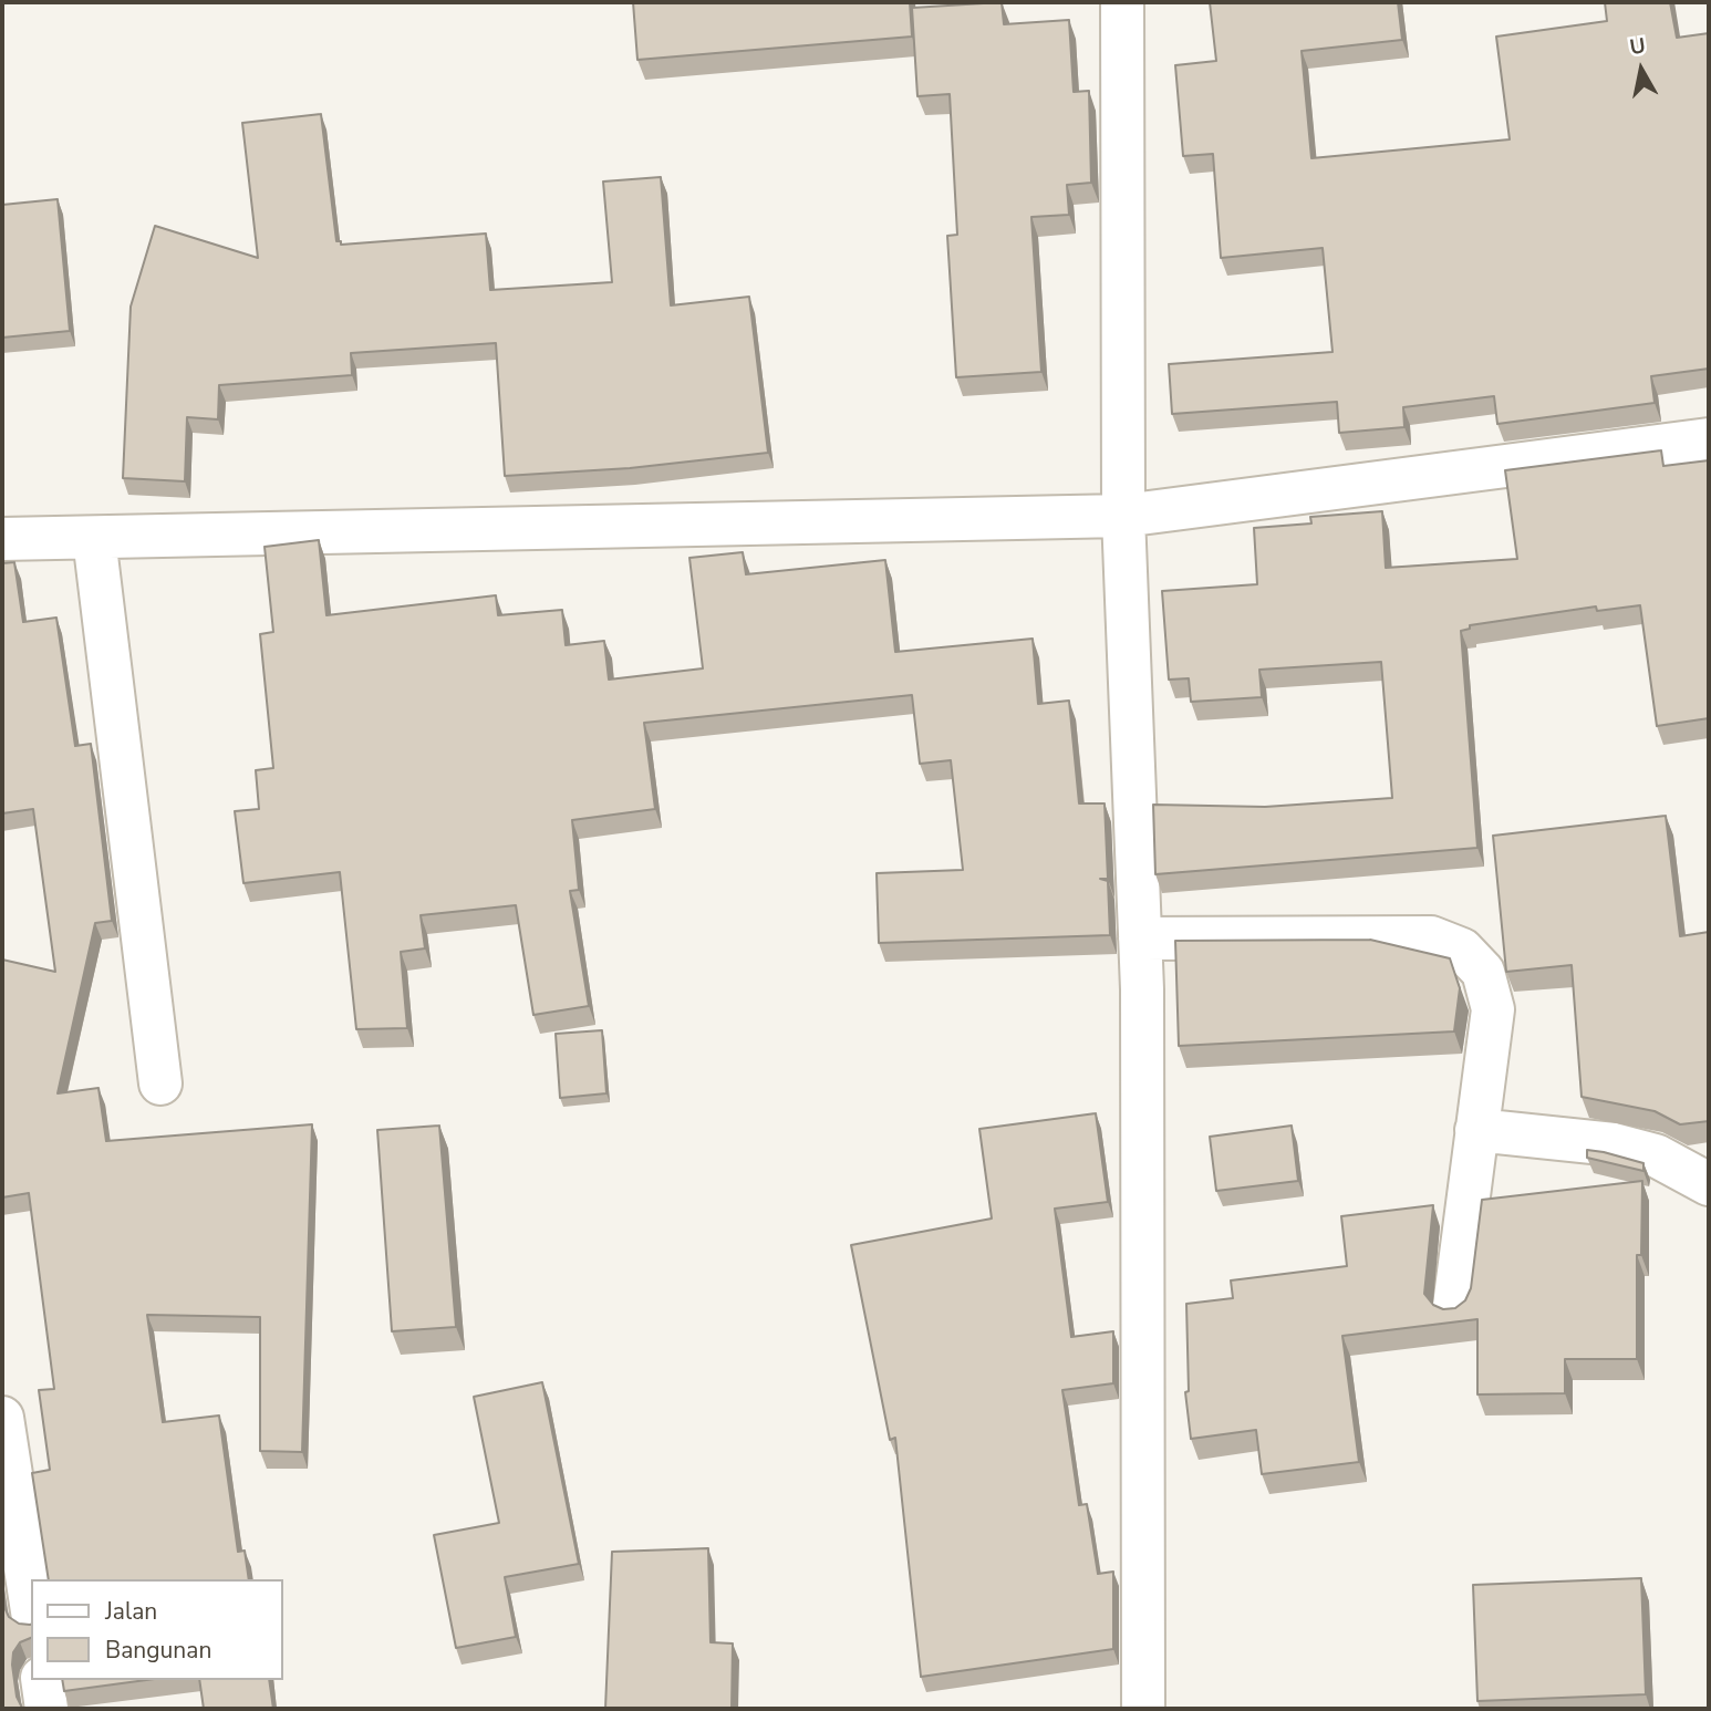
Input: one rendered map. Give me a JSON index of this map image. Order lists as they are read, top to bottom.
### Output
{
  "legend": ["Jalan", "Bangunan"],
  "north": "top"
}
